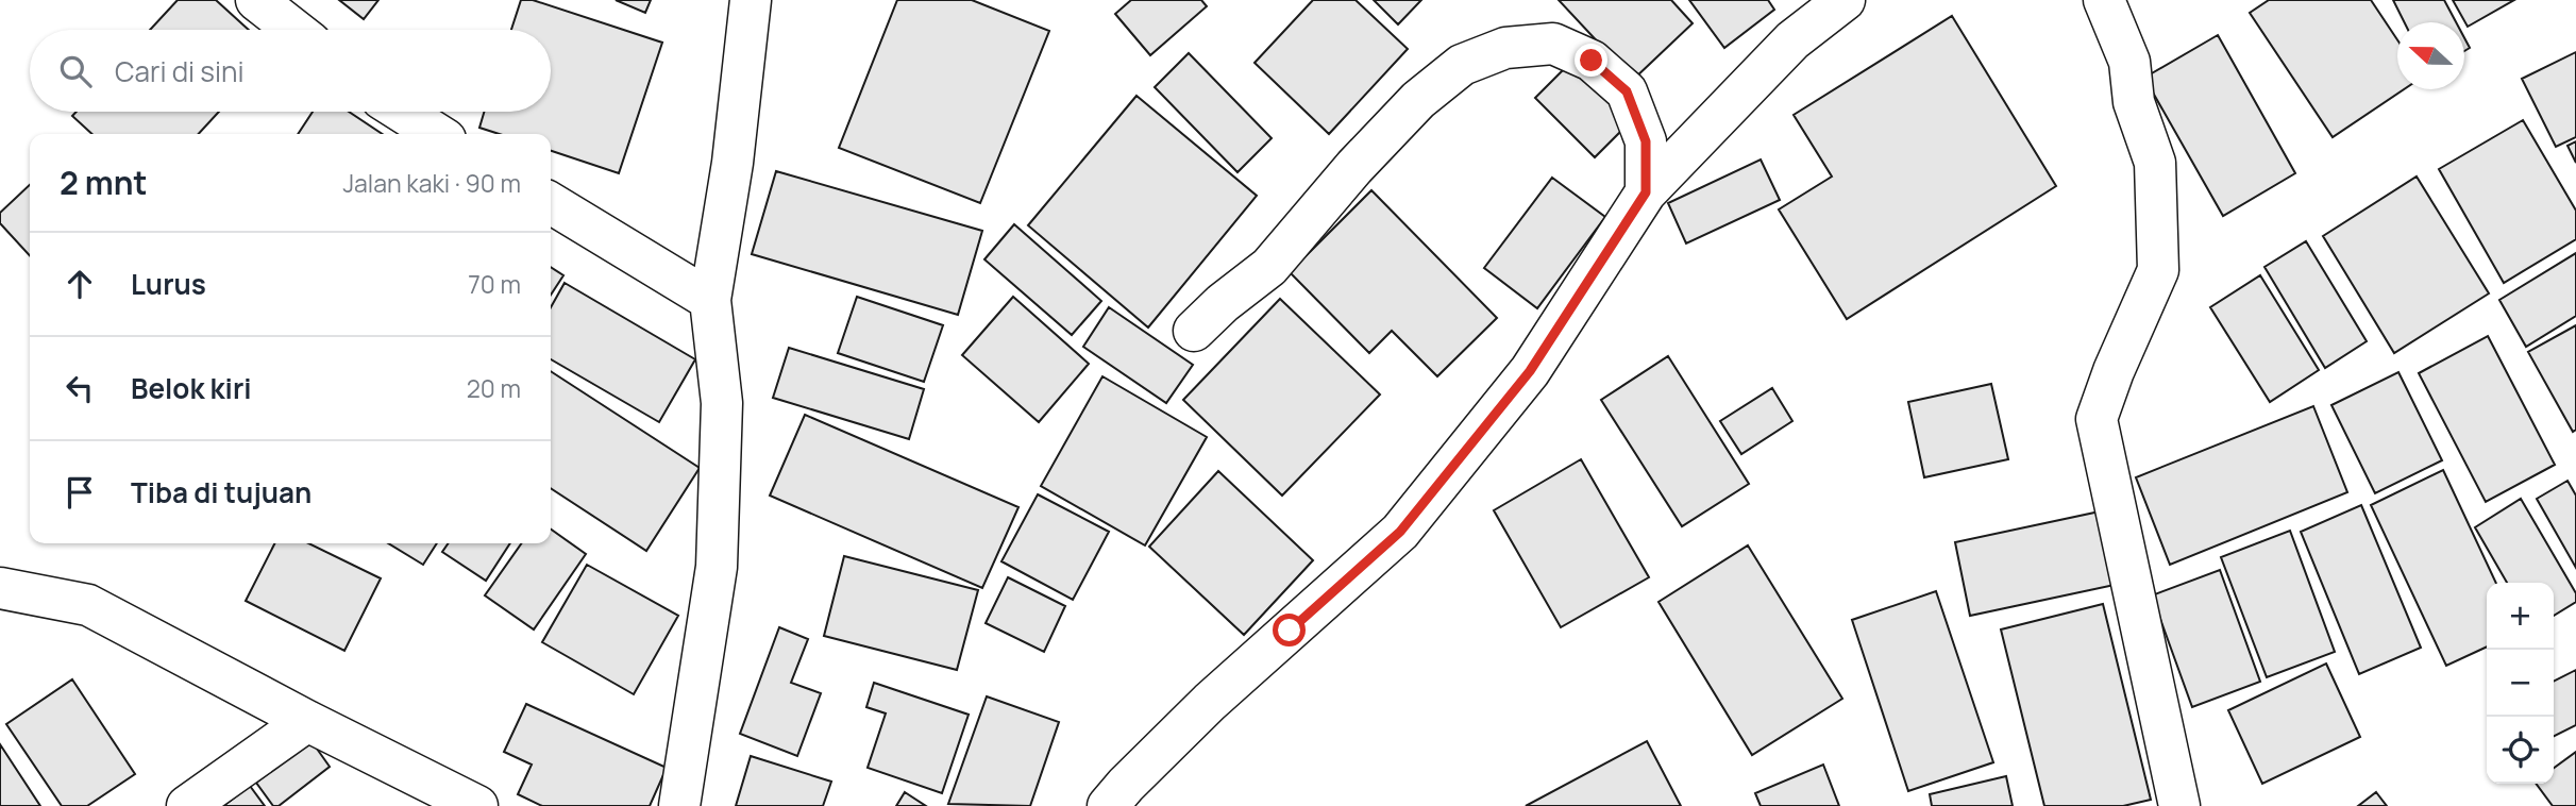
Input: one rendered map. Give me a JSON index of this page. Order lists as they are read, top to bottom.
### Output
{
  "north": "left",
  "page": {
    "search": "Cari di sini",
    "heading": ["2 mnt", "Jalan kaki · 90 m"],
    "list": [
      ["Lurus", "70 m"],
      ["Belok kiri", "20 m"],
      "Tiba di tujuan"
    ],
    "map_buttons": ["+", "−"]
  }
}
